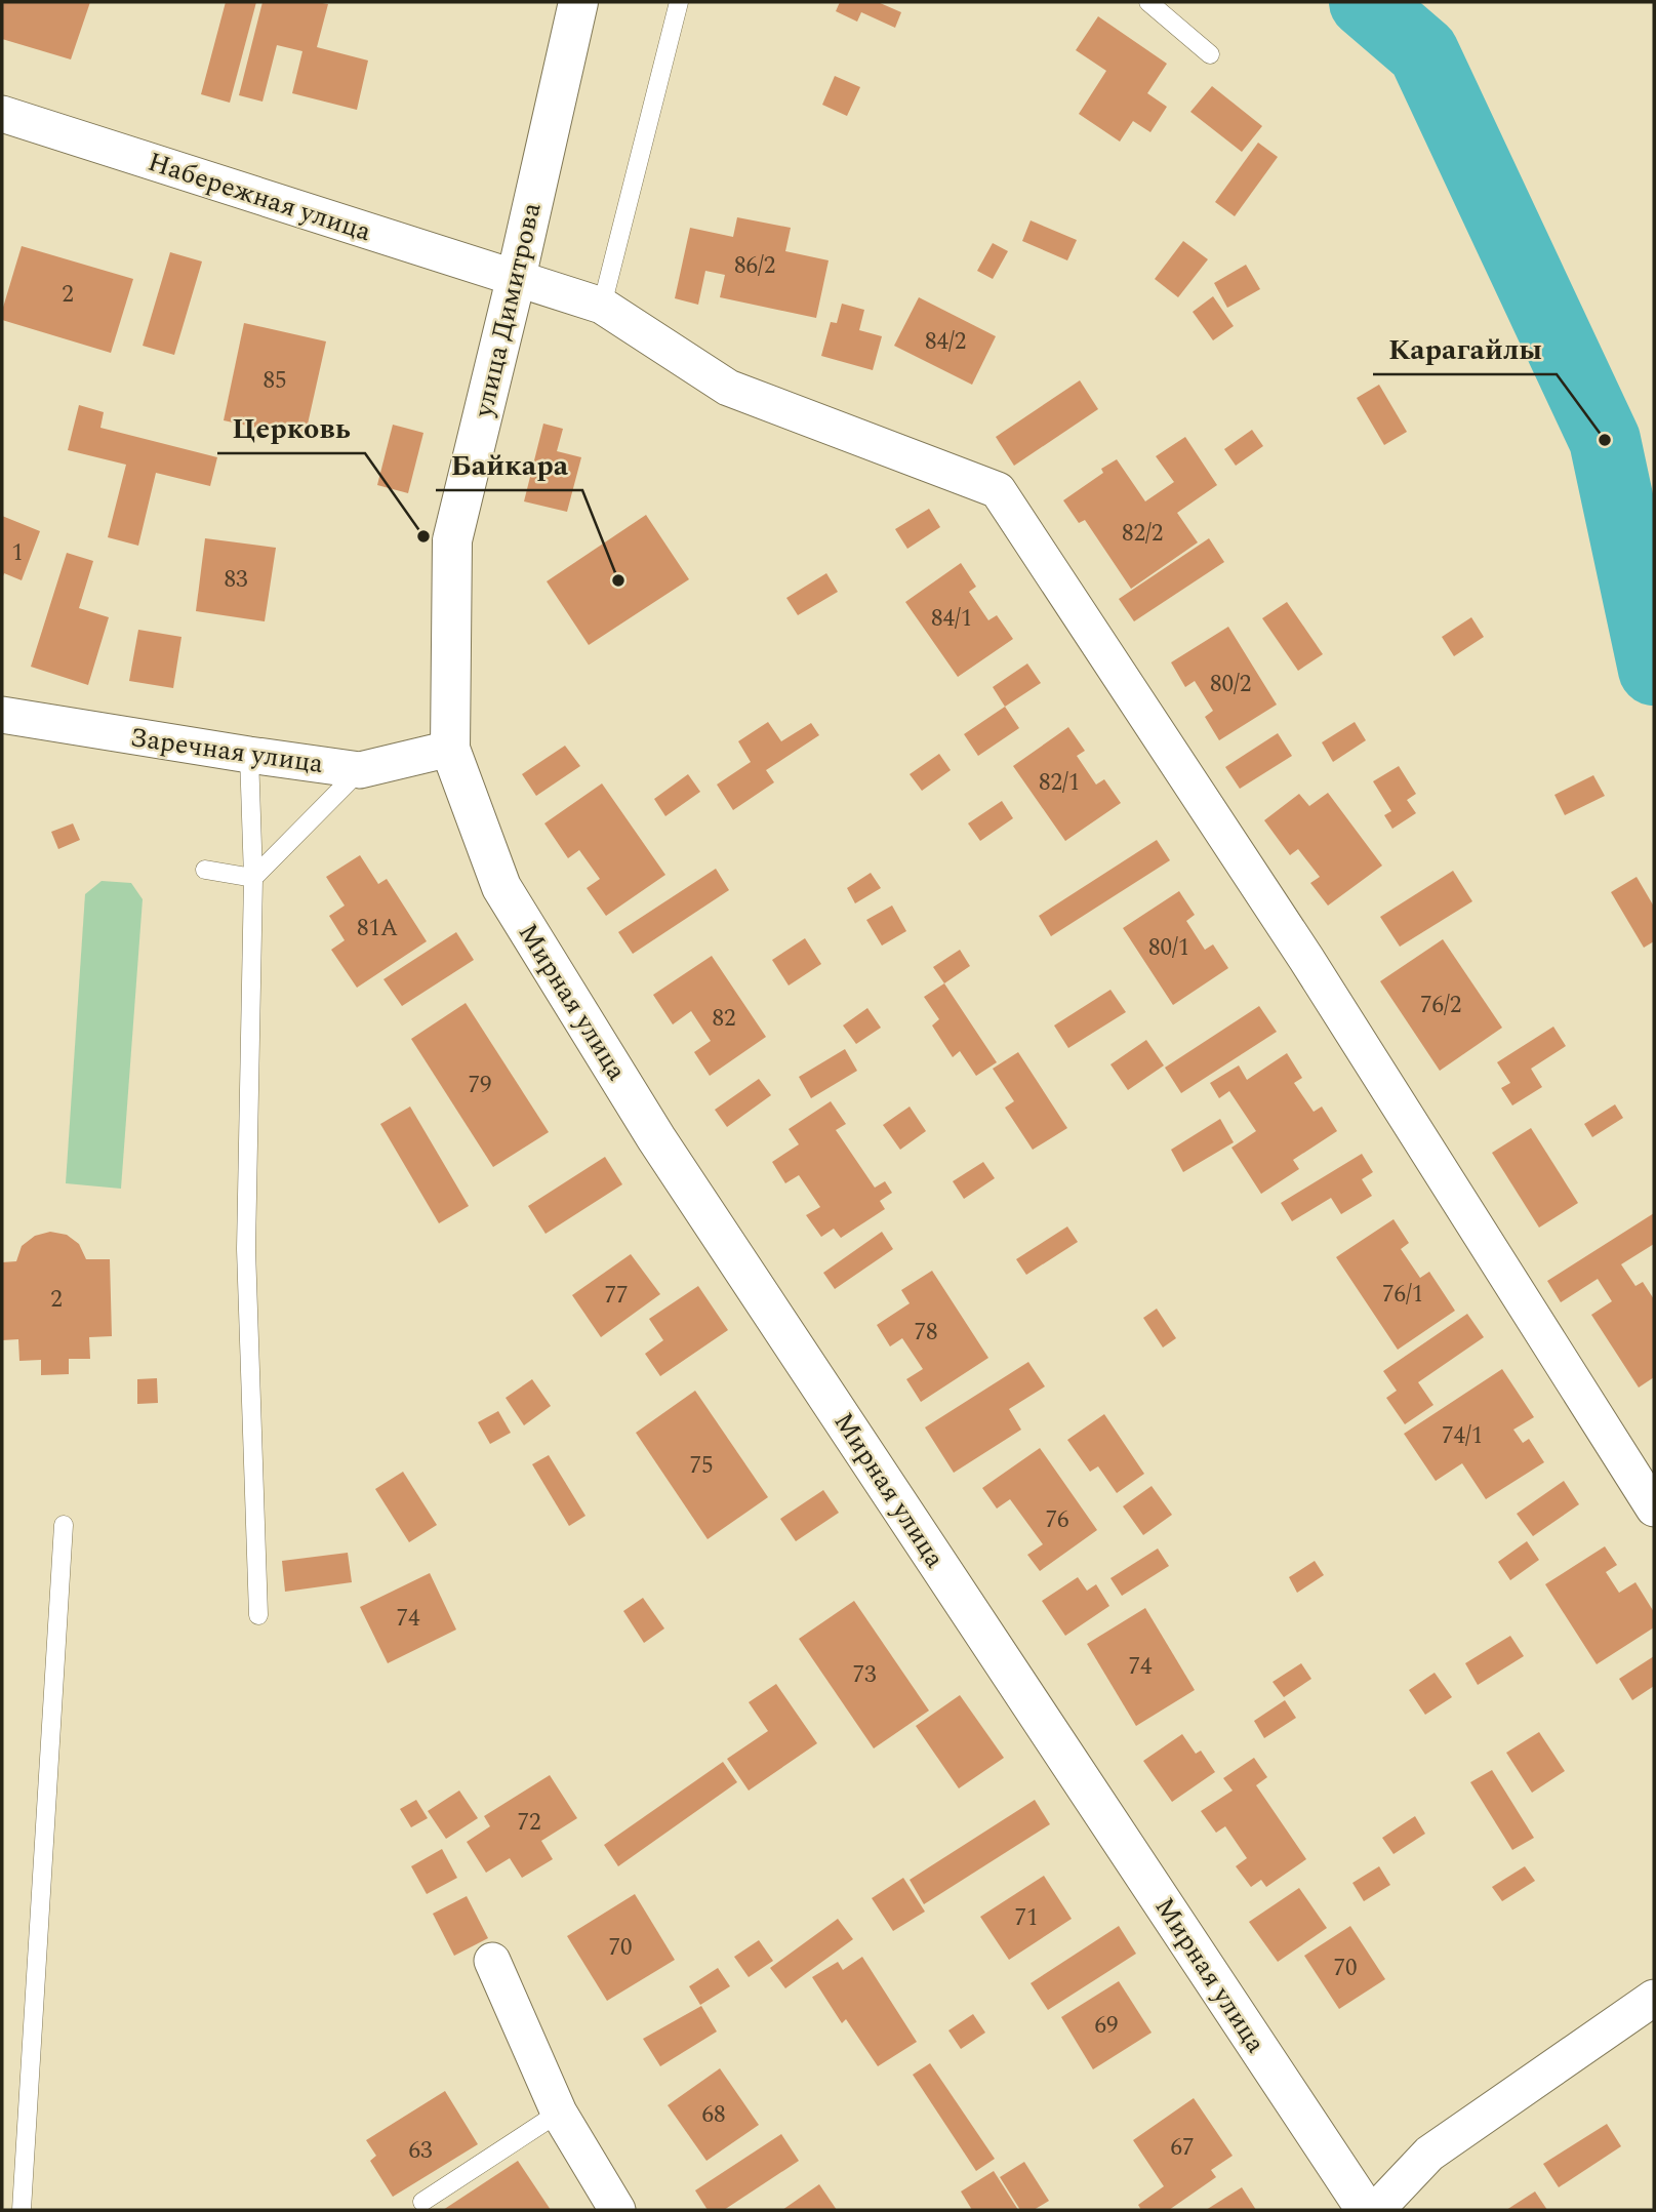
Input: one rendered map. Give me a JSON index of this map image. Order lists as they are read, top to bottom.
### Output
{
  "streets": {
    "main road": ["улица Димитрова", "Мирная улица"],
    "street": ["Набережная улица", "Заречная улица"]
  },
  "crossings": [
    ["Набережная улица", "улица Димитрова"],
    ["улица Димитрова", "Заречная улица"],
    ["улица Димитрова", "Мирная улица"],
    ["Заречная улица", "Мирная улица"]
  ],
  "places": ["Карагайлы", "Церковь", "Байкара"],
  "house_numbers": [
    "86/2",
    "2",
    "84/2",
    "85",
    "82/2",
    "1",
    "83",
    "84/1",
    "80/2",
    "82/1",
    "81А",
    "80/1",
    "76/2",
    "82",
    "79",
    "76/1",
    "77",
    "2",
    "78",
    "74/1",
    "75",
    "76",
    "74",
    "74",
    "73",
    "72",
    "71",
    "70",
    "70",
    "69",
    "68",
    "67",
    "63"
  ]
}
